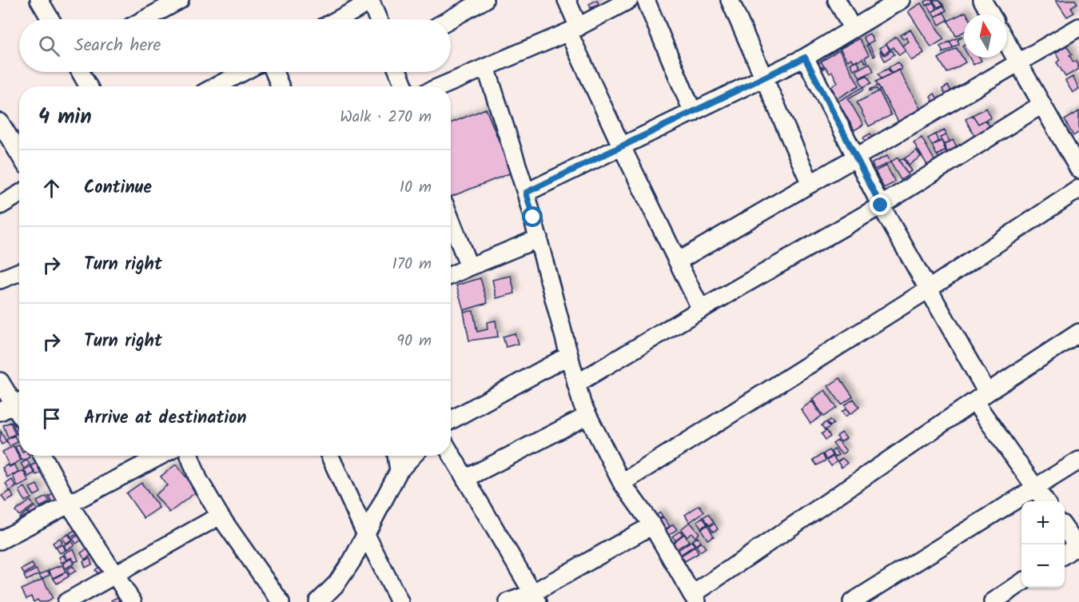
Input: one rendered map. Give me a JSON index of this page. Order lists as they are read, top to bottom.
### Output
{
  "north": "top",
  "page": {
    "search": "Search here",
    "heading": ["4 min", "Walk · 270 m"],
    "list": [
      ["Continue", "10 m"],
      ["Turn right", "170 m"],
      ["Turn right", "90 m"],
      "Arrive at destination"
    ],
    "map_buttons": ["+", "−"]
  }
}
